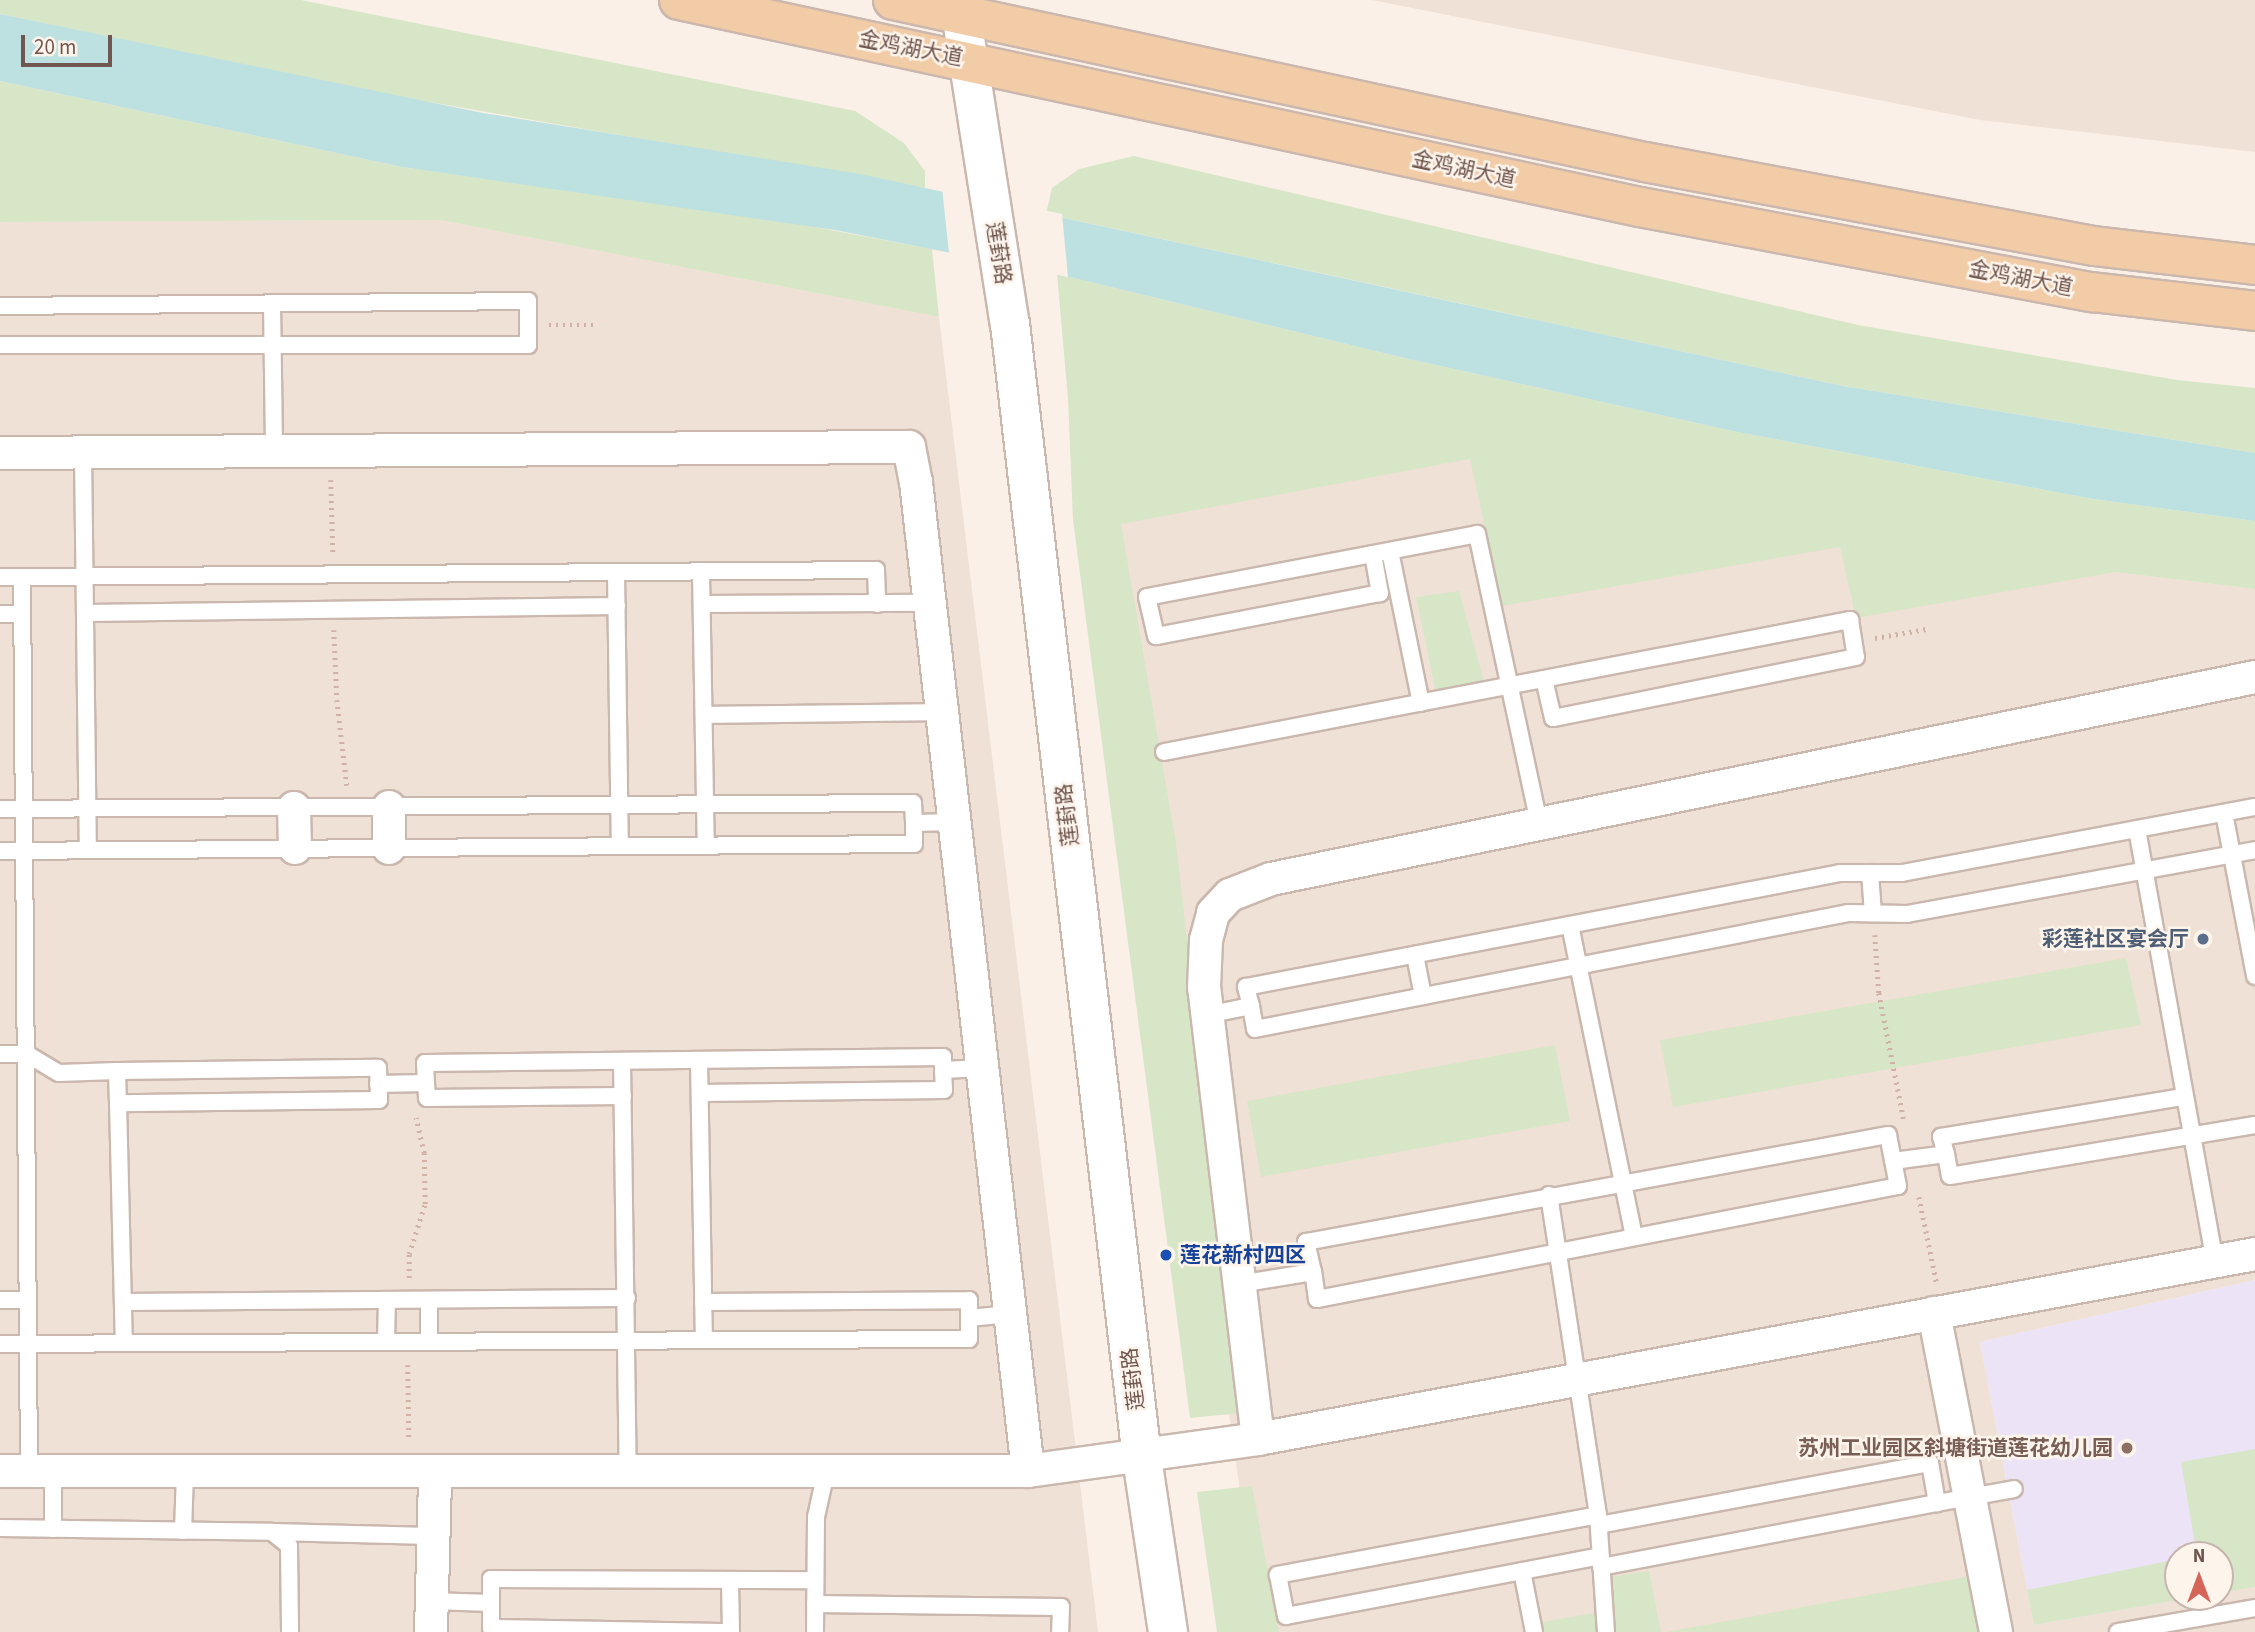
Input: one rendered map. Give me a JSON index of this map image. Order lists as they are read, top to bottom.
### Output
{
  "streets": {
    "main road": ["金鸡湖大道", "莲葑路"]
  },
  "crossings": [
    ["金鸡湖大道", "莲葑路"]
  ],
  "places": ["彩莲社区宴会厅", "莲花新村四区", "苏州工业园区斜塘街道莲花幼儿园"],
  "scale_bar": "20 m",
  "north": "top"
}
